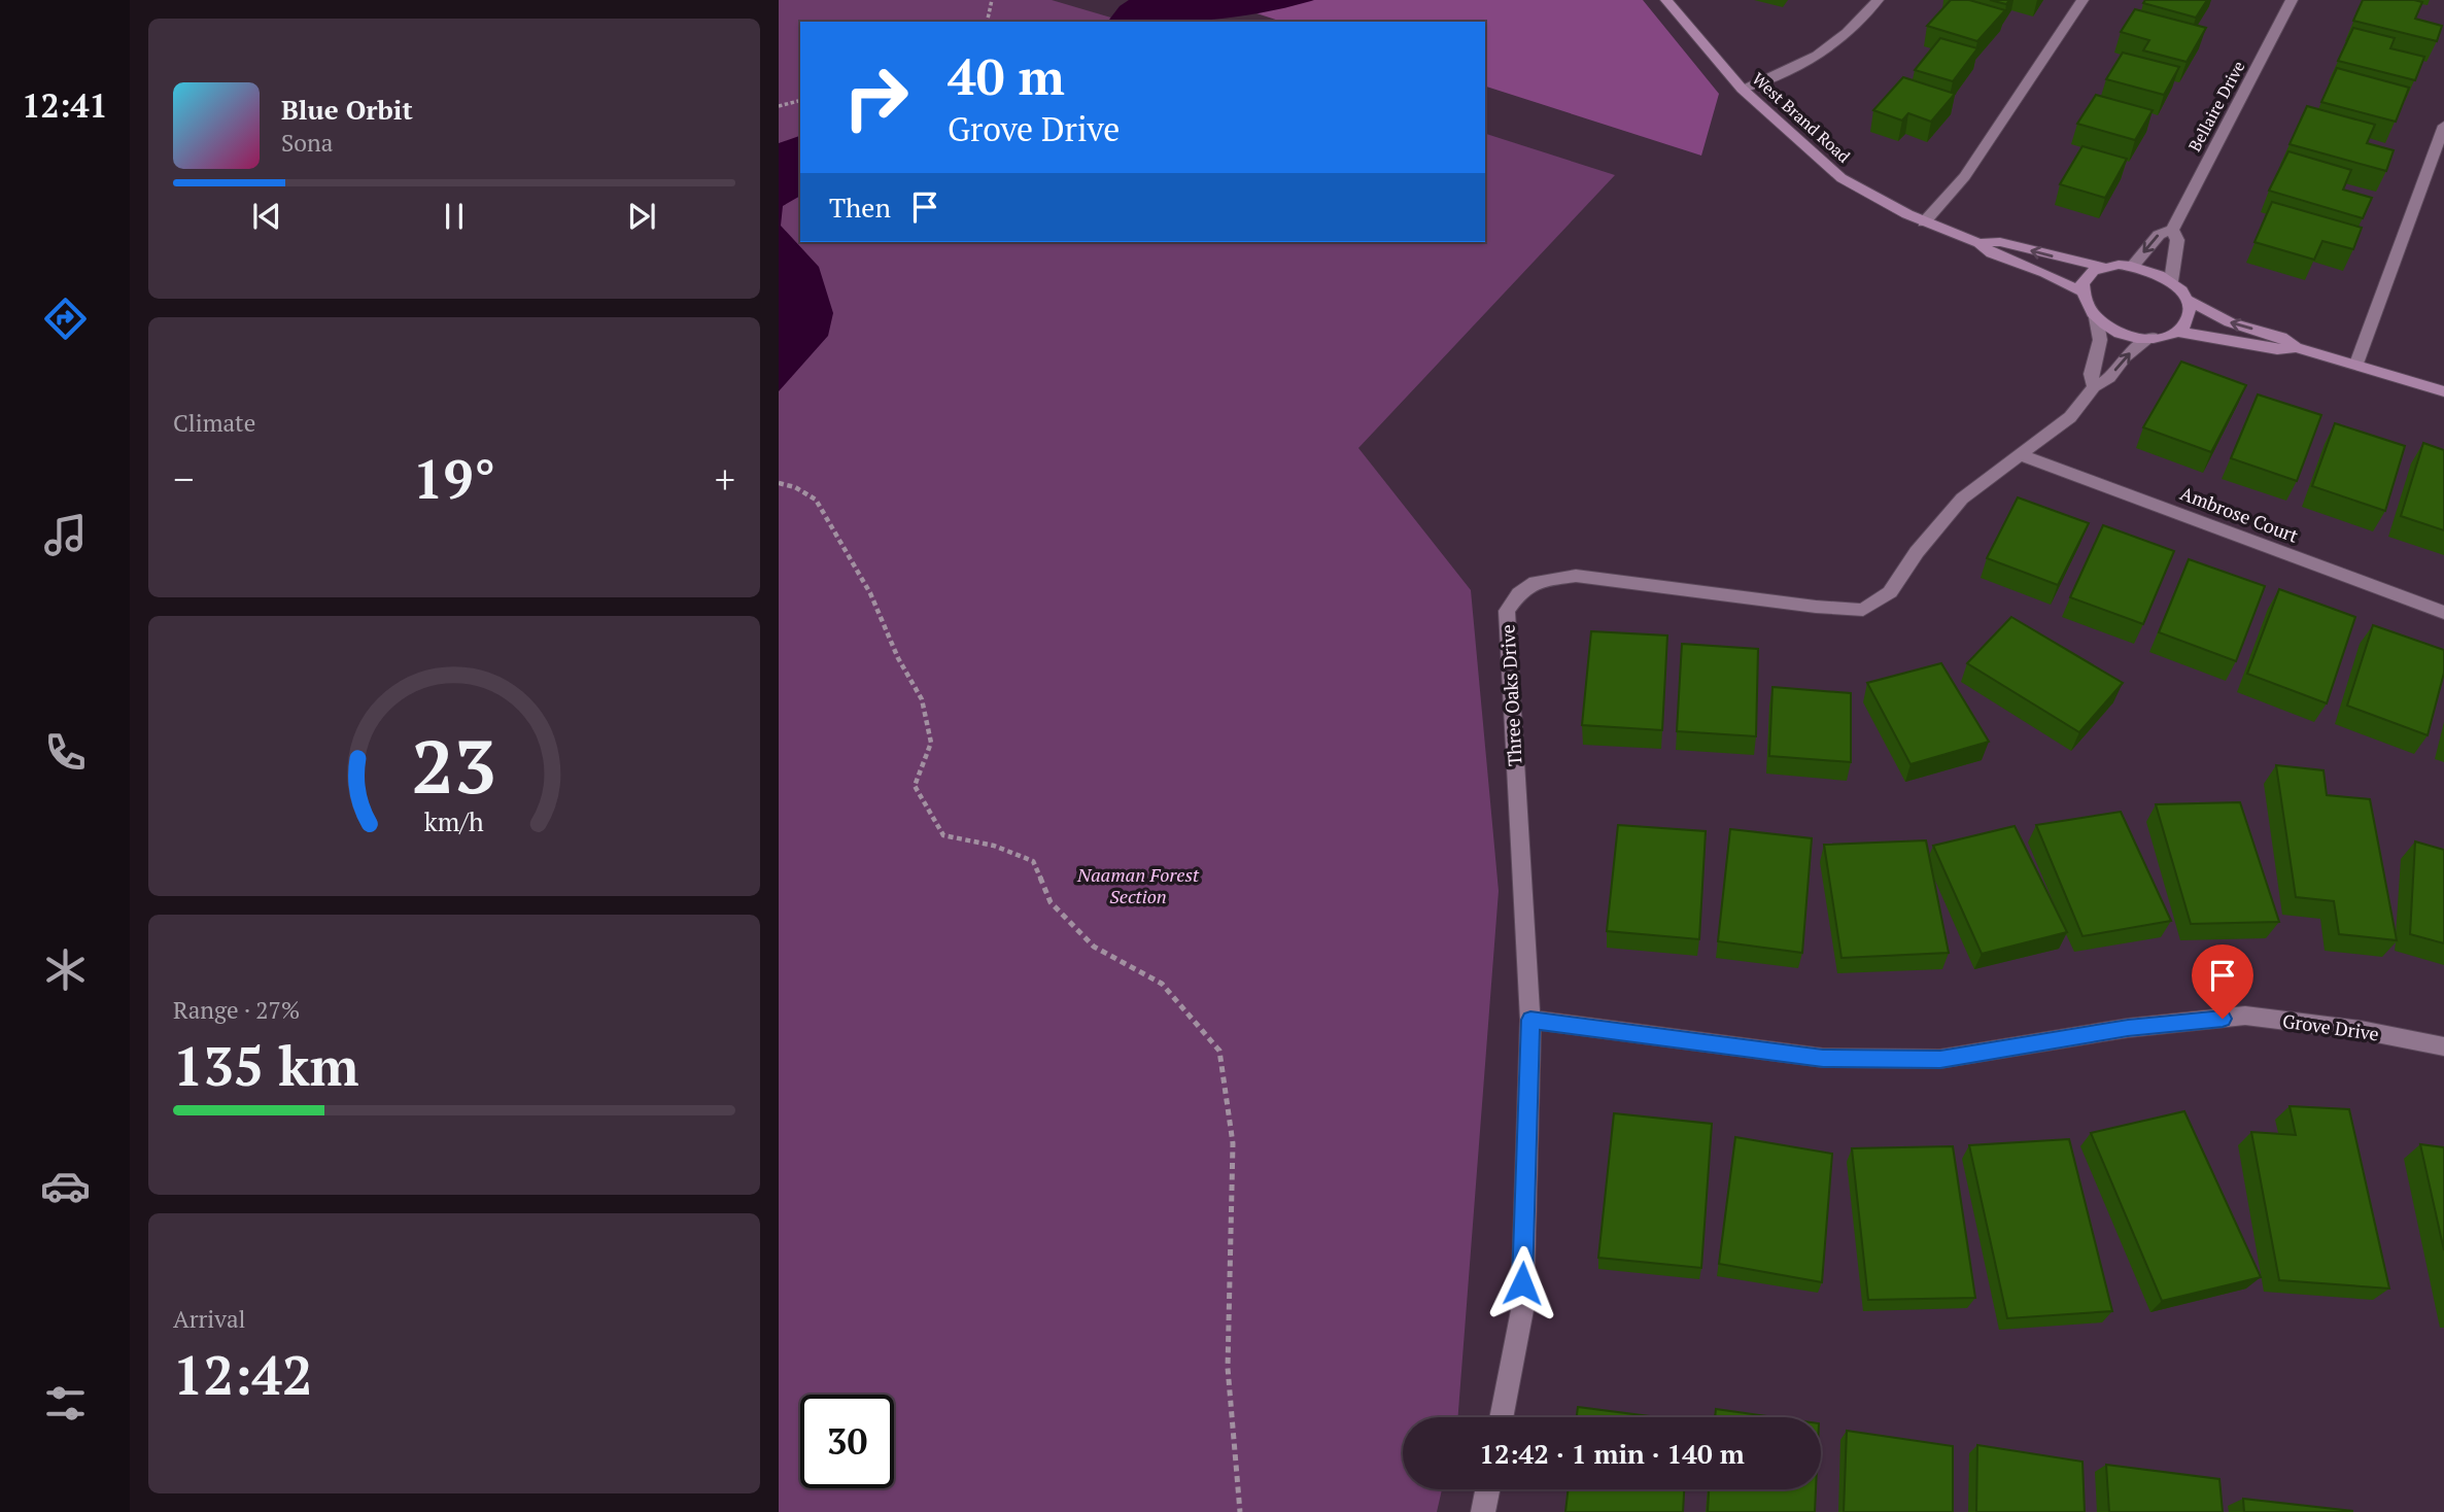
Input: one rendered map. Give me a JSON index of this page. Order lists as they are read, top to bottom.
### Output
{
  "streets": {
    "street": [
      "Bellaire Drive",
      "West Brand Road",
      "Ambrose Court",
      "Three Oaks Drive",
      "Grove Drive"
    ]
  },
  "crossings": [
    ["Bellaire Drive", "West Brand Road"],
    ["Bellaire Drive", "Three Oaks Drive"],
    ["West Brand Road", "Three Oaks Drive"],
    ["Ambrose Court", "Three Oaks Drive"],
    ["Three Oaks Drive", "Grove Drive"]
  ],
  "parks": ["Naaman Forest Section"],
  "page": {
    "tabs": "12:41",
    "turn": ["40 m", "Grove Drive"],
    "song": ["Blue Orbit", "Sona"],
    "then": "Then",
    "tile": [
      "Climate",
      ["Range · 27%", "135 km"],
      ["Arrival", "12:42"]
    ],
    "heat": ["−", "19°", "+"],
    "limit": "30",
    "trip": "12:42 · 1 min · 140 m",
    "gauge": ["23", "km/h"]
  }
}
